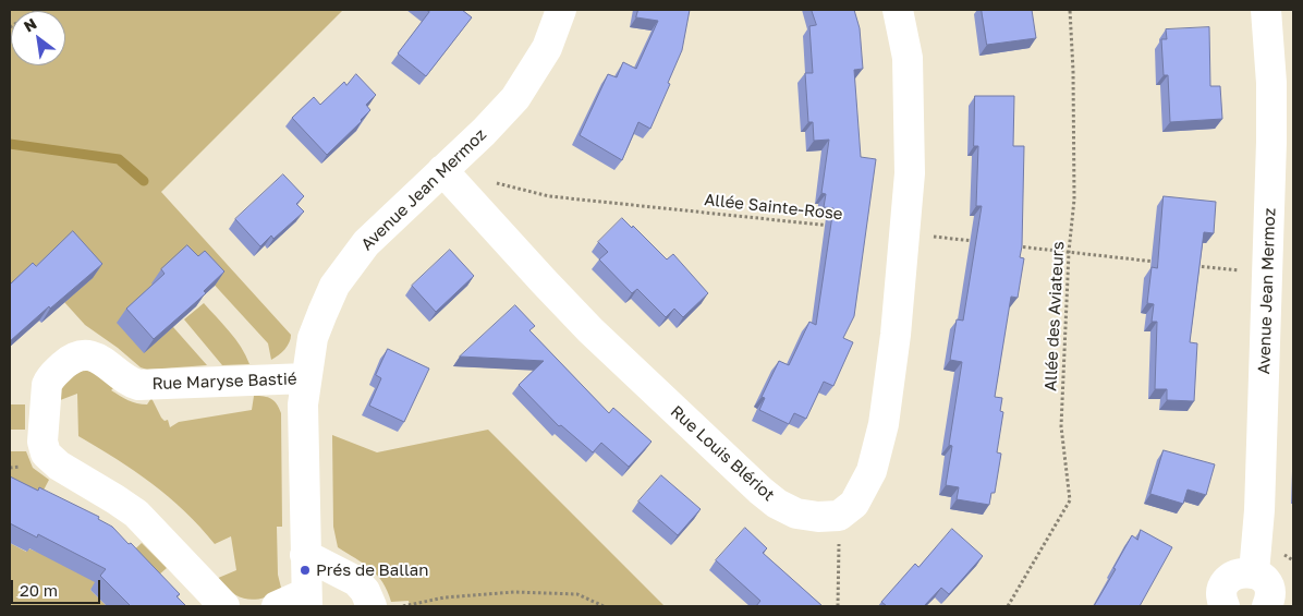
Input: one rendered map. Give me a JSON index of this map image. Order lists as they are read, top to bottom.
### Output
{
  "streets": {
    "street": ["Avenue Jean Mermoz", "Rue Maryse Bastié", "Rue Louis Blériot"],
    "path": ["Allée Sainte-Rose", "Allée des Aviateurs"]
  },
  "crossings": [
    ["Avenue Jean Mermoz", "Rue Maryse Bastié"],
    ["Avenue Jean Mermoz", "Rue Louis Blériot"]
  ],
  "places": ["Prés de Ballan"],
  "scale_bar": "20 m",
  "north": "top left"
}
